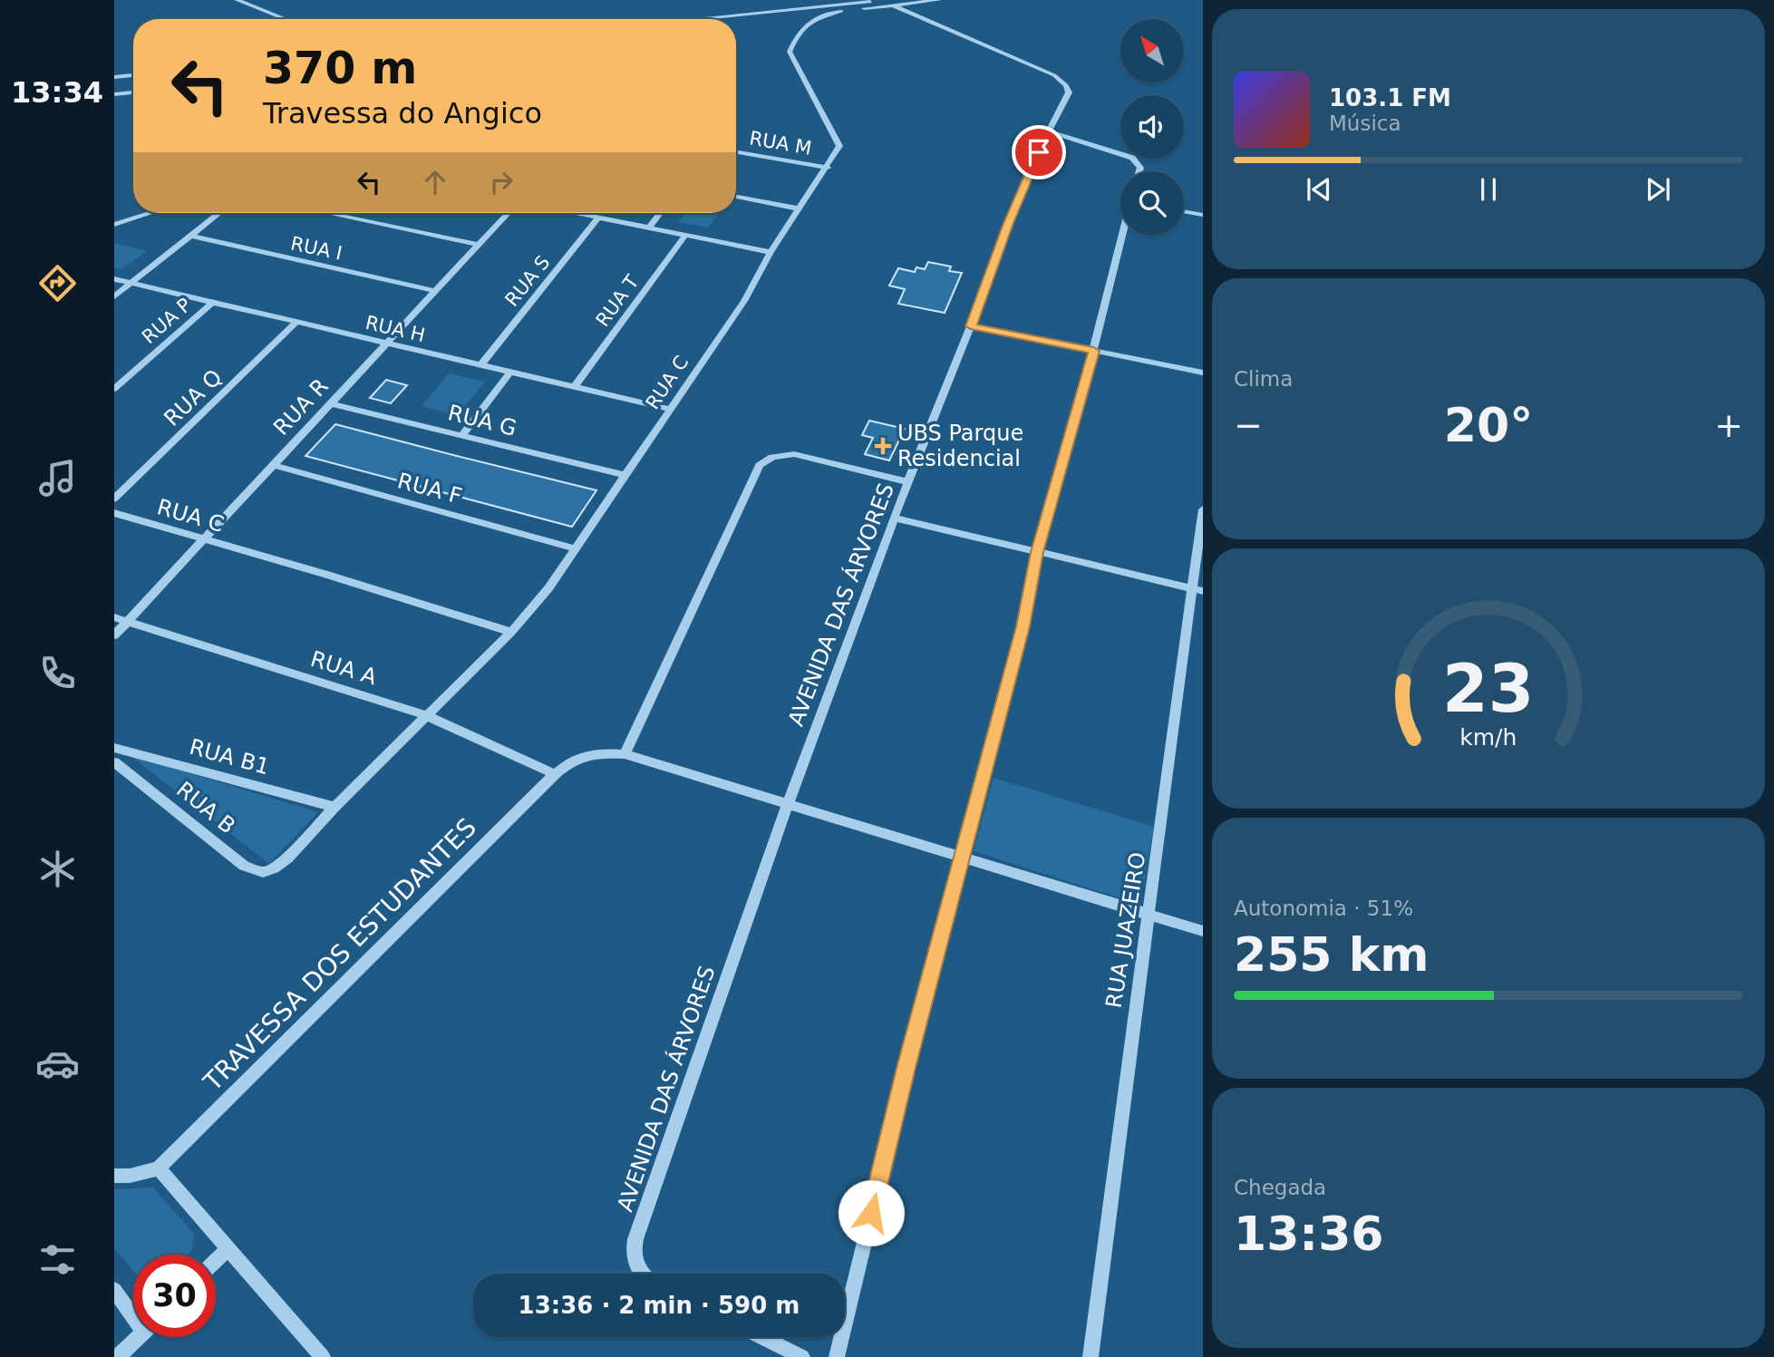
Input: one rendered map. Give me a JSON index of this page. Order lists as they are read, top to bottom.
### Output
{
  "streets": {
    "street": [
      "RUA M",
      "RUA I",
      "RUA S",
      "RUA T",
      "RUA P",
      "RUA H",
      "RUA C",
      "RUA Q",
      "RUA R",
      "RUA G",
      "RUA F",
      "AVENIDA DAS ÁRVORES",
      "RUA A",
      "RUA B1",
      "RUA B",
      "RUA JUAZEIRO",
      "TRAVESSA DOS ESTUDANTES"
    ]
  },
  "crossings": [
    ["RUA M", "RUA C"],
    ["RUA I", "RUA R"],
    ["RUA S", "RUA H"],
    ["RUA T", "RUA H"],
    ["RUA P", "RUA H"],
    ["RUA H", "RUA C"],
    ["RUA H", "RUA Q"],
    ["RUA H", "RUA R"],
    ["RUA C", "RUA R"],
    ["RUA C", "RUA G"],
    ["RUA C", "RUA F"],
    ["RUA C", "RUA A"],
    ["RUA C", "RUA B1"],
    ["RUA C", "RUA B"],
    ["RUA R", "RUA G"],
    ["RUA R", "RUA F"],
    ["RUA R", "RUA A"],
    ["AVENIDA DAS ÁRVORES", "TRAVESSA DOS ESTUDANTES"],
    ["RUA A", "TRAVESSA DOS ESTUDANTES"],
    ["RUA JUAZEIRO", "TRAVESSA DOS ESTUDANTES"]
  ],
  "places": {
    "health": ["UBS Parque Residencial"]
  },
  "north": "top left",
  "page": {
    "tabs": "13:34",
    "turn": ["370 m", "Travessa do Angico"],
    "song": ["103.1 FM", "Música"],
    "tile": [
      "Clima",
      ["Autonomia · 51%", "255 km"],
      ["Chegada", "13:36"]
    ],
    "heat": ["−", "20°", "+"],
    "limit": "30",
    "trip": "13:36 · 2 min · 590 m",
    "gauge": ["23", "km/h"]
  }
}
